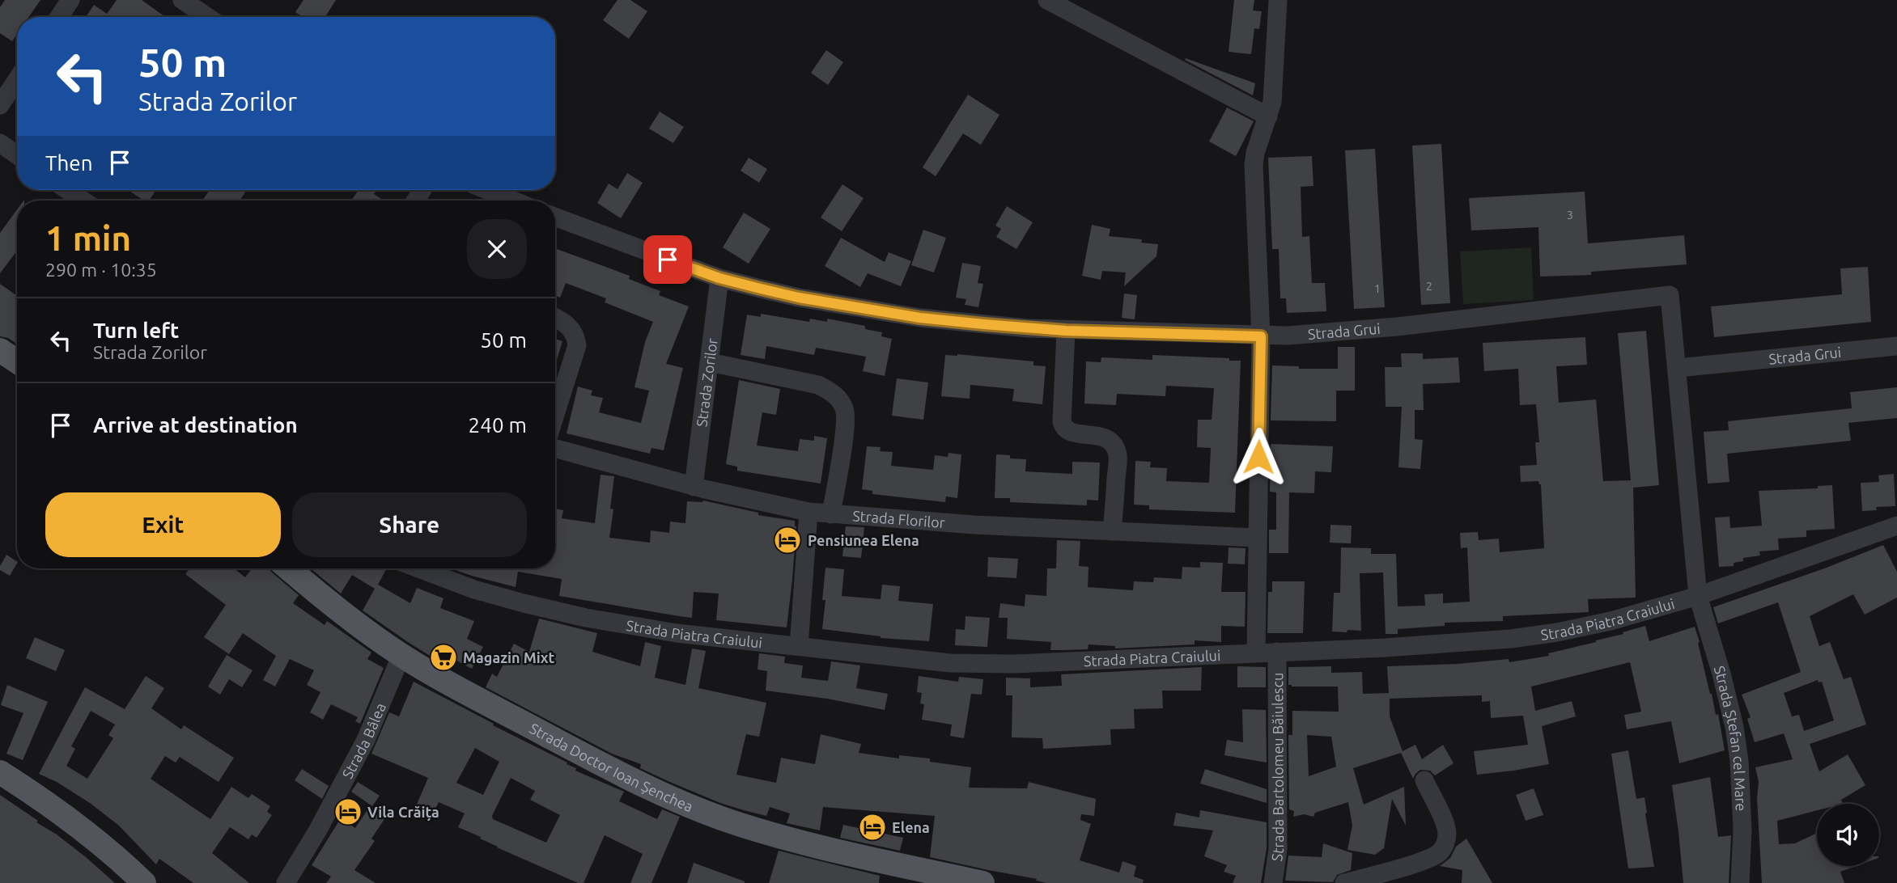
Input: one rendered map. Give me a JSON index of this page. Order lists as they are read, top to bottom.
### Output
{
  "streets": {
    "main road": ["Strada Doctor Ioan Șenchea"],
    "street": [
      "Strada Grui",
      "Strada Zorilor",
      "Strada Florilor",
      "Strada Piatra Craiului",
      "Strada Ștefan cel Mare",
      "Strada Bâlea",
      "Strada Bartolomeu Băiulescu"
    ]
  },
  "crossings": [
    ["Strada Grui", "Strada Piatra Craiului"],
    ["Strada Grui", "Strada Ștefan cel Mare"],
    ["Strada Zorilor", "Strada Florilor"],
    ["Strada Piatra Craiului", "Strada Ștefan cel Mare"],
    ["Strada Piatra Craiului", "Strada Bartolomeu Băiulescu"],
    ["Strada Bâlea", "Strada Doctor Ioan Șenchea"]
  ],
  "places": {
    "hotel": ["Pensiunea Elena", "Vila Crăița", "Elena"],
    "supermarket": ["Magazin Mixt"]
  },
  "house_numbers": ["3", "2", "1"],
  "page": {
    "turn": ["50 m", "Strada Zorilor"],
    "then": "Then",
    "heading": ["1 min", "290 m · 10:35"],
    "list": [
      {
        "name": "Turn left",
        "note": "Strada Zorilor",
        "value": "50 m"
      },
      {
        "name": "Arrive at destination",
        "value": "240 m"
      }
    ],
    "buttons": ["Exit", "Share"]
  }
}
